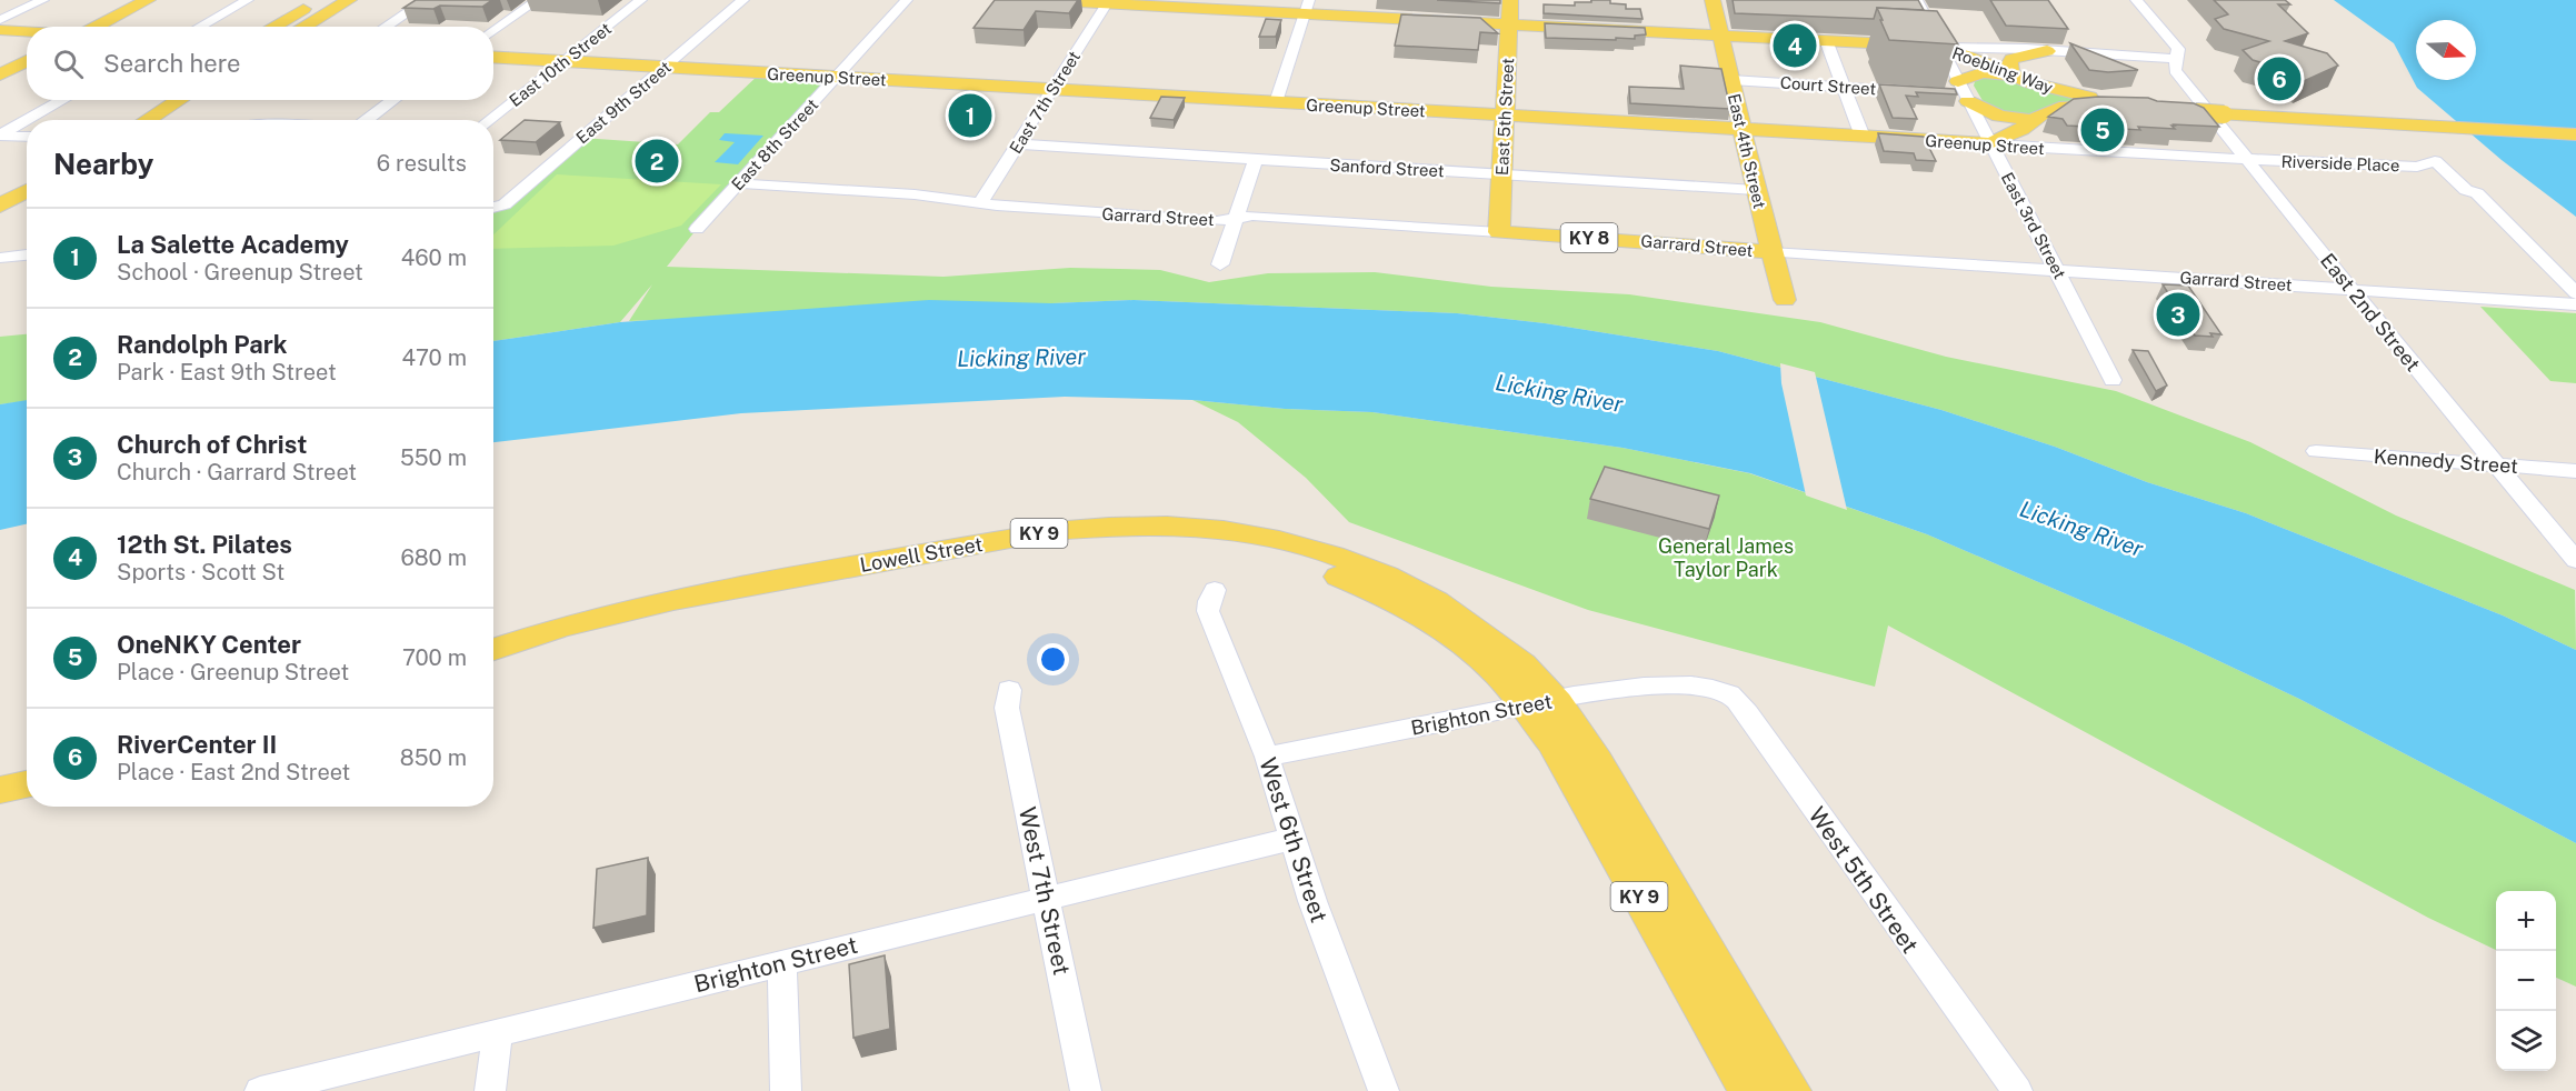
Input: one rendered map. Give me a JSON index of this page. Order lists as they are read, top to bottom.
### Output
{
  "streets": {
    "main road": [
      "Roebling Way",
      "Greenup Street",
      "East 5th Street",
      "East 4th Street",
      "Garrard Street",
      "KY 8",
      "KY 9",
      "Lowell Street"
    ],
    "street": [
      "East 10th Street",
      "Court Street",
      "East 9th Street",
      "East 7th Street",
      "East 8th Street",
      "Riverside Place",
      "Sanford Street",
      "East 3rd Street",
      "East 2nd Street",
      "Kennedy Street",
      "Brighton Street",
      "West 6th Street",
      "West 5th Street",
      "West 7th Street"
    ]
  },
  "crossings": [
    ["East 10th Street", "Greenup Street"],
    ["Roebling Way", "Greenup Street"],
    ["Roebling Way", "East 7th Street"],
    ["Roebling Way", "East 5th Street"],
    ["Roebling Way", "East 4th Street"],
    ["Roebling Way", "East 3rd Street"],
    ["Greenup Street", "East 9th Street"],
    ["Greenup Street", "East 7th Street"],
    ["Greenup Street", "East 5th Street"],
    ["Greenup Street", "East 8th Street"],
    ["Greenup Street", "East 4th Street"],
    ["Greenup Street", "Riverside Place"],
    ["Greenup Street", "East 3rd Street"],
    ["Greenup Street", "East 2nd Street"],
    ["Court Street", "East 4th Street"],
    ["East 7th Street", "Sanford Street"],
    ["East 7th Street", "Garrard Street"],
    ["East 5th Street", "Sanford Street"],
    ["East 5th Street", "Garrard Street"],
    ["East 8th Street", "Garrard Street"],
    ["East 4th Street", "Sanford Street"],
    ["East 4th Street", "Garrard Street"],
    ["Riverside Place", "East 2nd Street"],
    ["Garrard Street", "East 3rd Street"],
    ["Garrard Street", "East 2nd Street"],
    ["East 2nd Street", "Kennedy Street"],
    ["KY 9", "Lowell Street"],
    ["KY 9", "Brighton Street"],
    ["Lowell Street", "Brighton Street"],
    ["Brighton Street", "West 6th Street"],
    ["Brighton Street", "West 5th Street"],
    ["Brighton Street", "West 7th Street"]
  ],
  "water": ["Licking River"],
  "parks": ["General James Taylor Park"],
  "north": "right",
  "page": {
    "pins": [
      "4",
      "6",
      "1",
      "5",
      "2",
      "3"
    ],
    "search": "Search here",
    "heading": ["Nearby", "6 results"],
    "list": [
      {
        "mark": "1",
        "name": "La Salette Academy",
        "note": "School · Greenup Street",
        "value": "460 m"
      },
      {
        "mark": "2",
        "name": "Randolph Park",
        "note": "Park · East 9th Street",
        "value": "470 m"
      },
      {
        "mark": "3",
        "name": "Church of Christ",
        "note": "Church · Garrard Street",
        "value": "550 m"
      },
      {
        "mark": "4",
        "name": "12th St. Pilates",
        "note": "Sports · Scott St",
        "value": "680 m"
      },
      {
        "mark": "5",
        "name": "OneNKY Center",
        "note": "Place · Greenup Street",
        "value": "700 m"
      },
      {
        "mark": "6",
        "name": "RiverCenter II",
        "note": "Place · East 2nd Street",
        "value": "850 m"
      }
    ],
    "map_buttons": ["+", "−"]
  }
}
